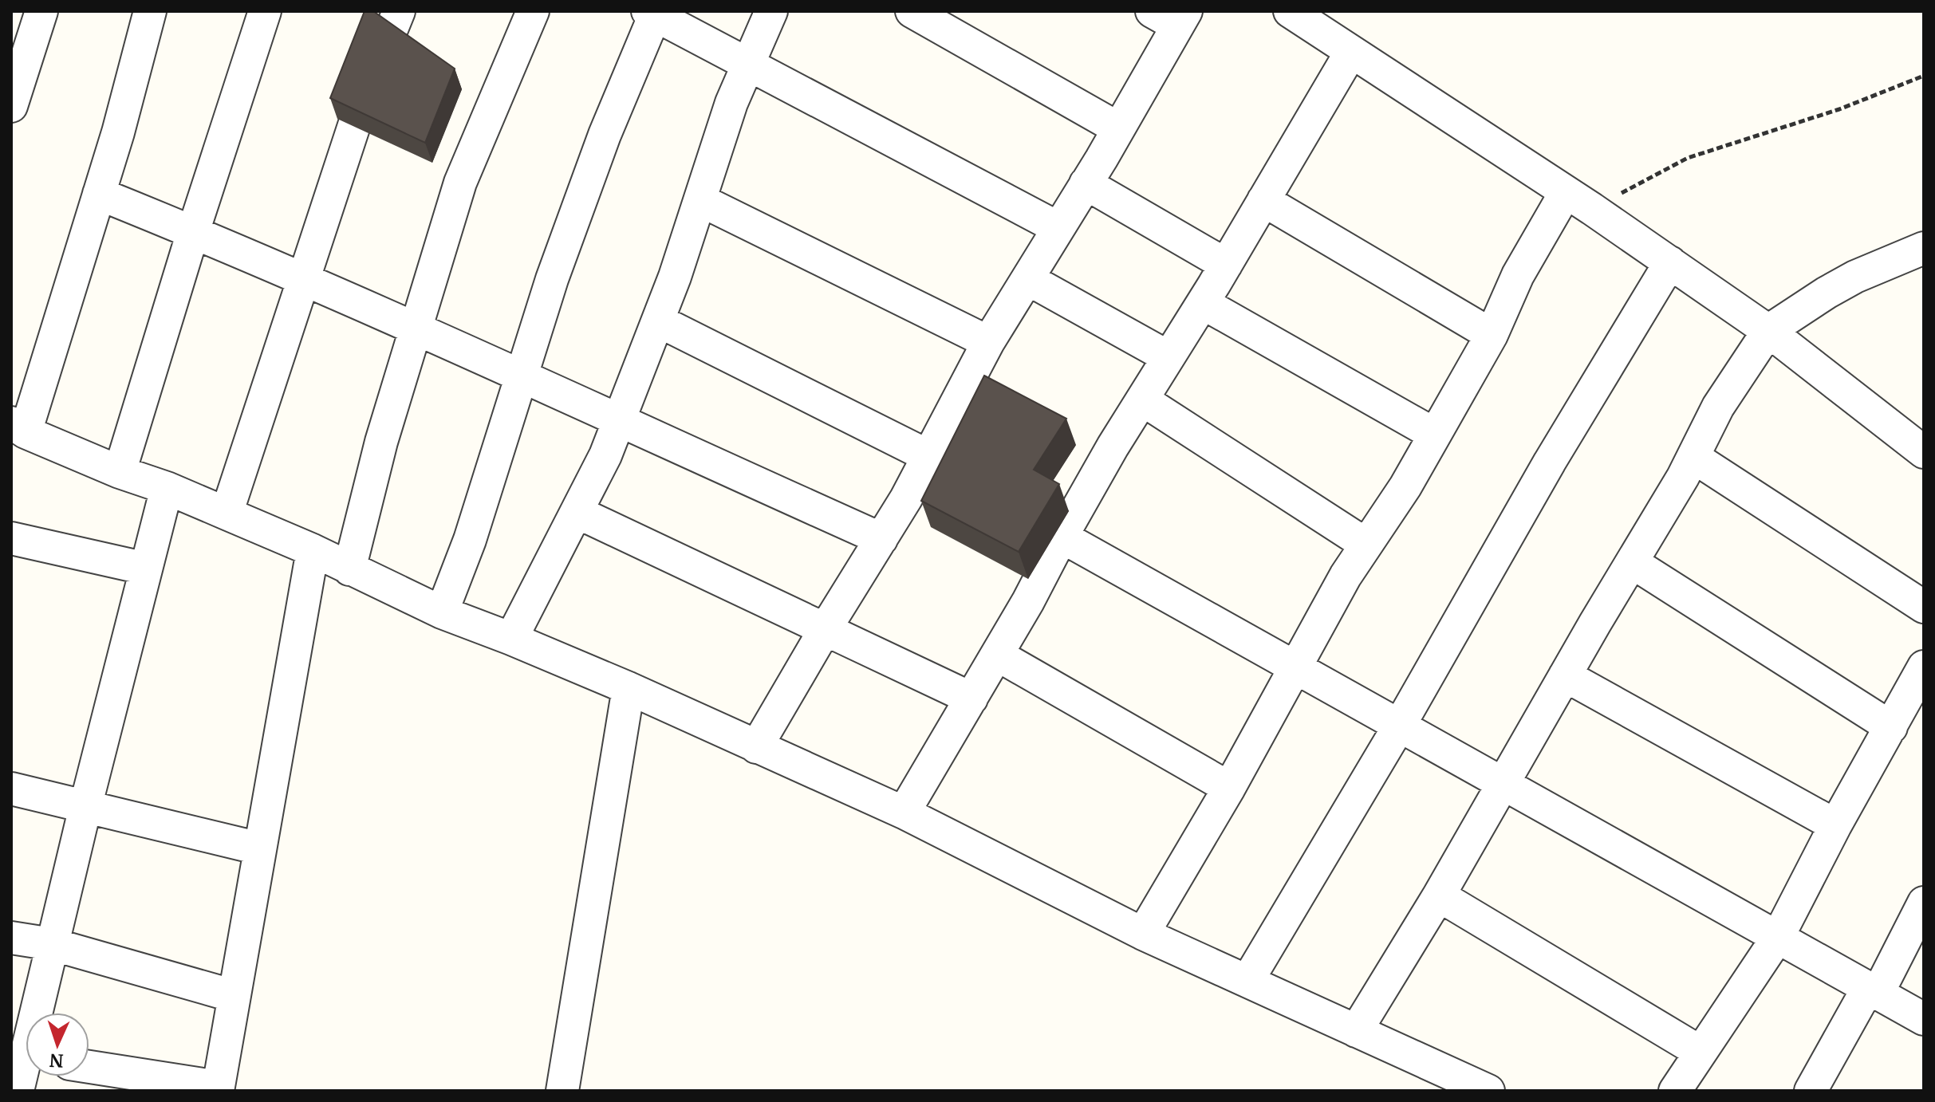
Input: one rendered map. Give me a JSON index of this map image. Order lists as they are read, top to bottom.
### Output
{
  "north": "bottom"
}
